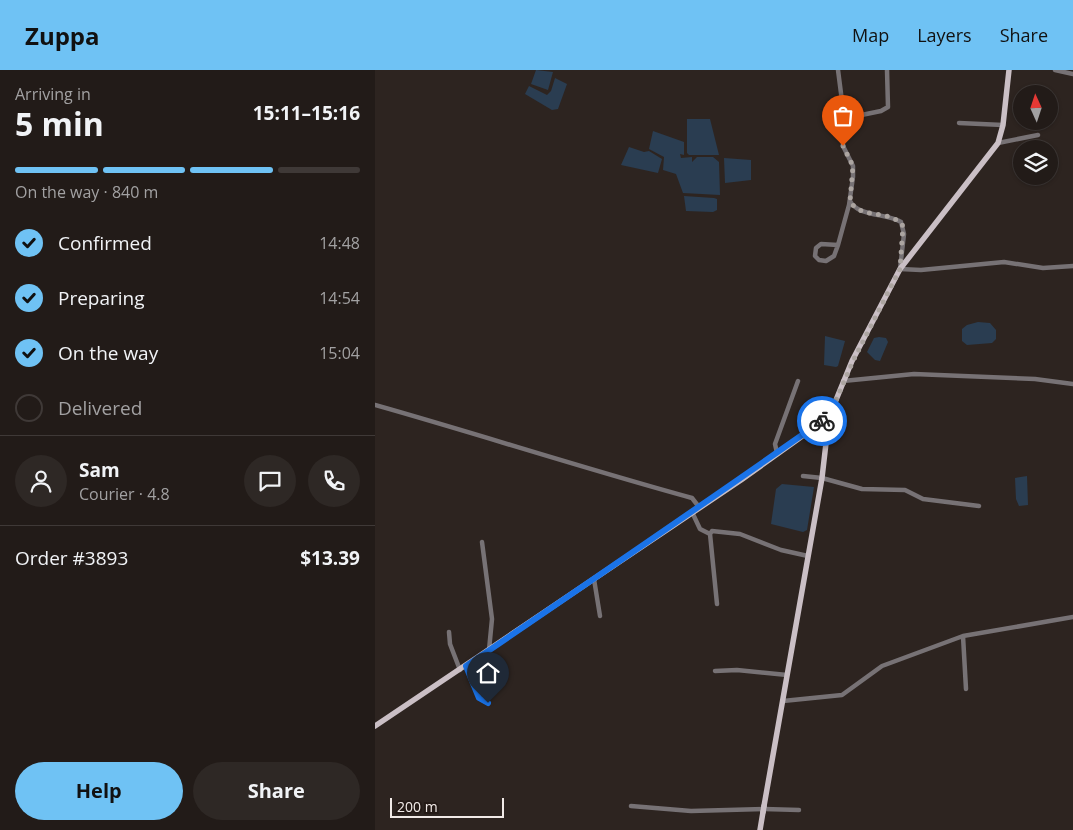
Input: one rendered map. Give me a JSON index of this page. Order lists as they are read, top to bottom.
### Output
{
  "scale_bar": "200 m",
  "north": "top",
  "page": {
    "header": "Zuppa",
    "nav": ["Map", "Layers", "Share"],
    "heading": ["5 min", "Arriving in", "15:11–15:16"],
    "panel": [
      "Sam",
      "Courier · 4.8",
      "Order #3893",
      "$13.39"
    ],
    "bar": "On the way · 840 m",
    "list": [
      ["Confirmed", "14:48"],
      ["Preparing", "14:54"],
      ["On the way", "15:04"],
      "Delivered"
    ],
    "buttons": ["Help", "Share"],
    "scale": "200 m"
  }
}
